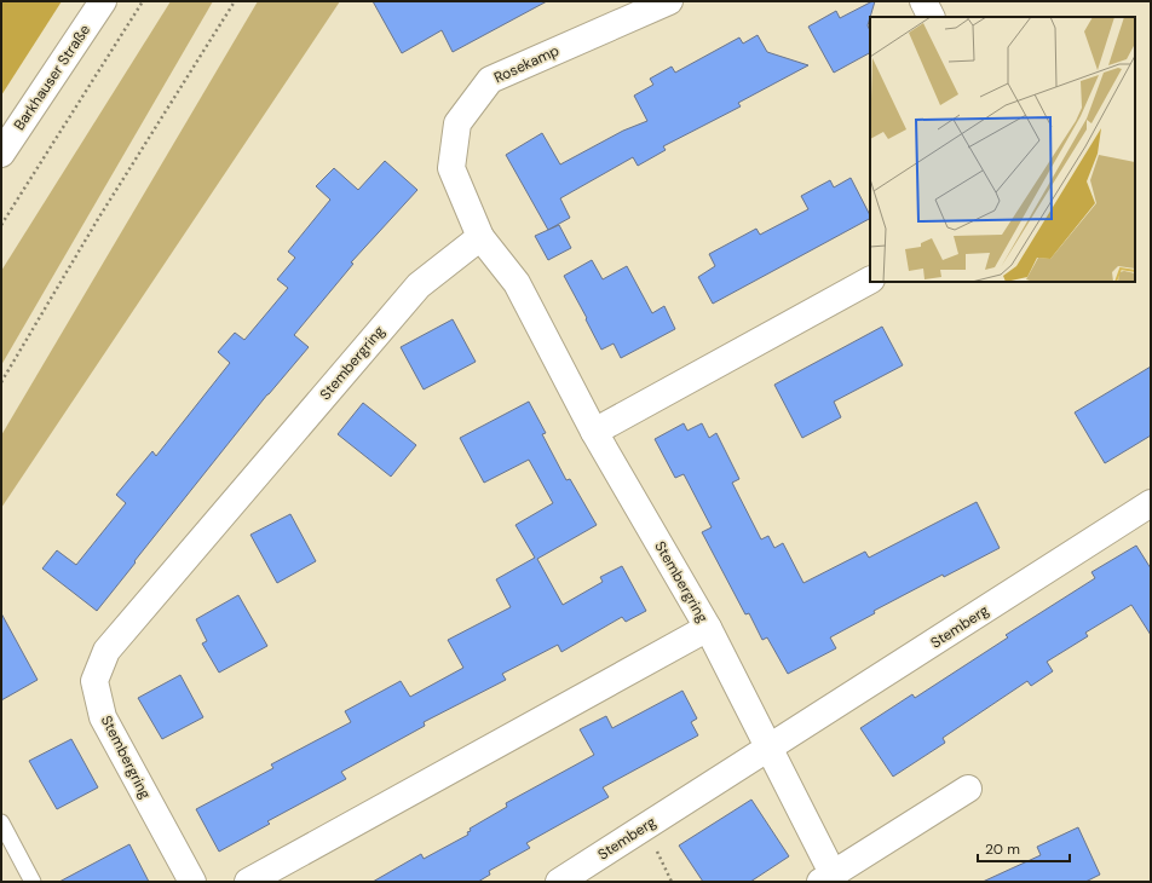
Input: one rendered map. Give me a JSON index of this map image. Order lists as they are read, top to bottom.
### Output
{
  "streets": {
    "street": [
      "Rosekamp",
      "Barkhauser Straße",
      "Stembergring",
      "Stemberg"
    ]
  },
  "crossings": [
    ["Rosekamp", "Stembergring"],
    ["Stembergring", "Stemberg"]
  ],
  "scale_bar": "20 m"
}
